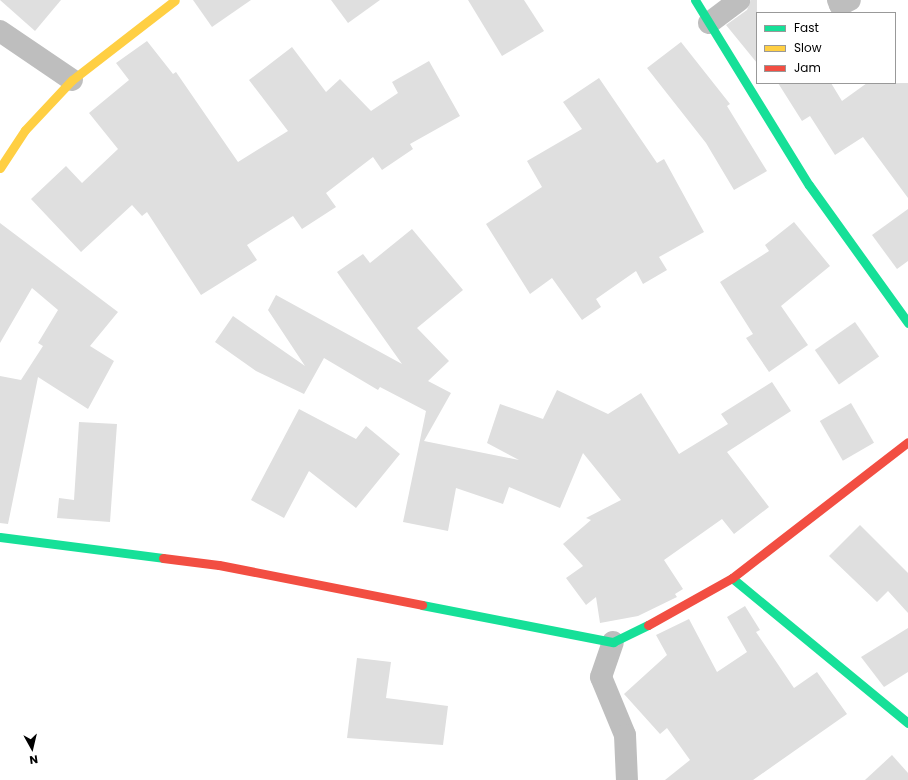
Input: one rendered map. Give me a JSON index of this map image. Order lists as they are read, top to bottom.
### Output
{
  "legend": ["Fast", "Slow", "Jam"],
  "north": "bottom"
}
